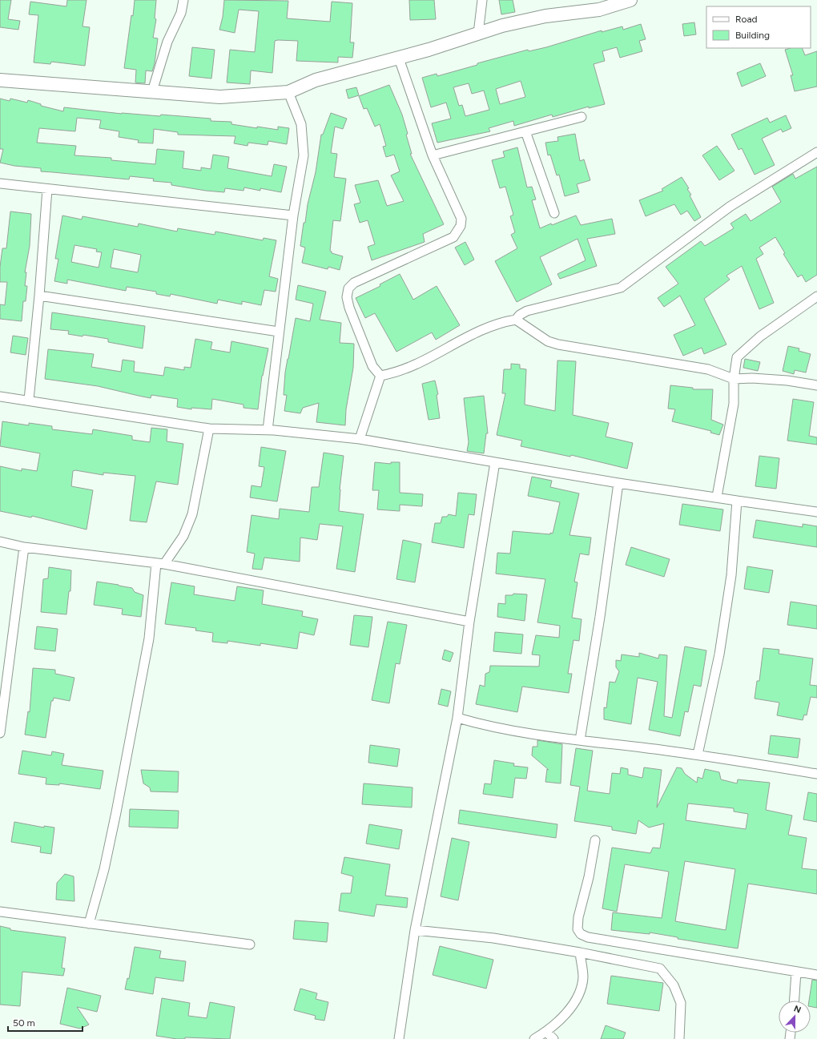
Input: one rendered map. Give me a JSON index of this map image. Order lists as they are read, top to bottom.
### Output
{
  "legend": ["Road", "Building"],
  "scale_bar": "50 m",
  "north": "top"
}
